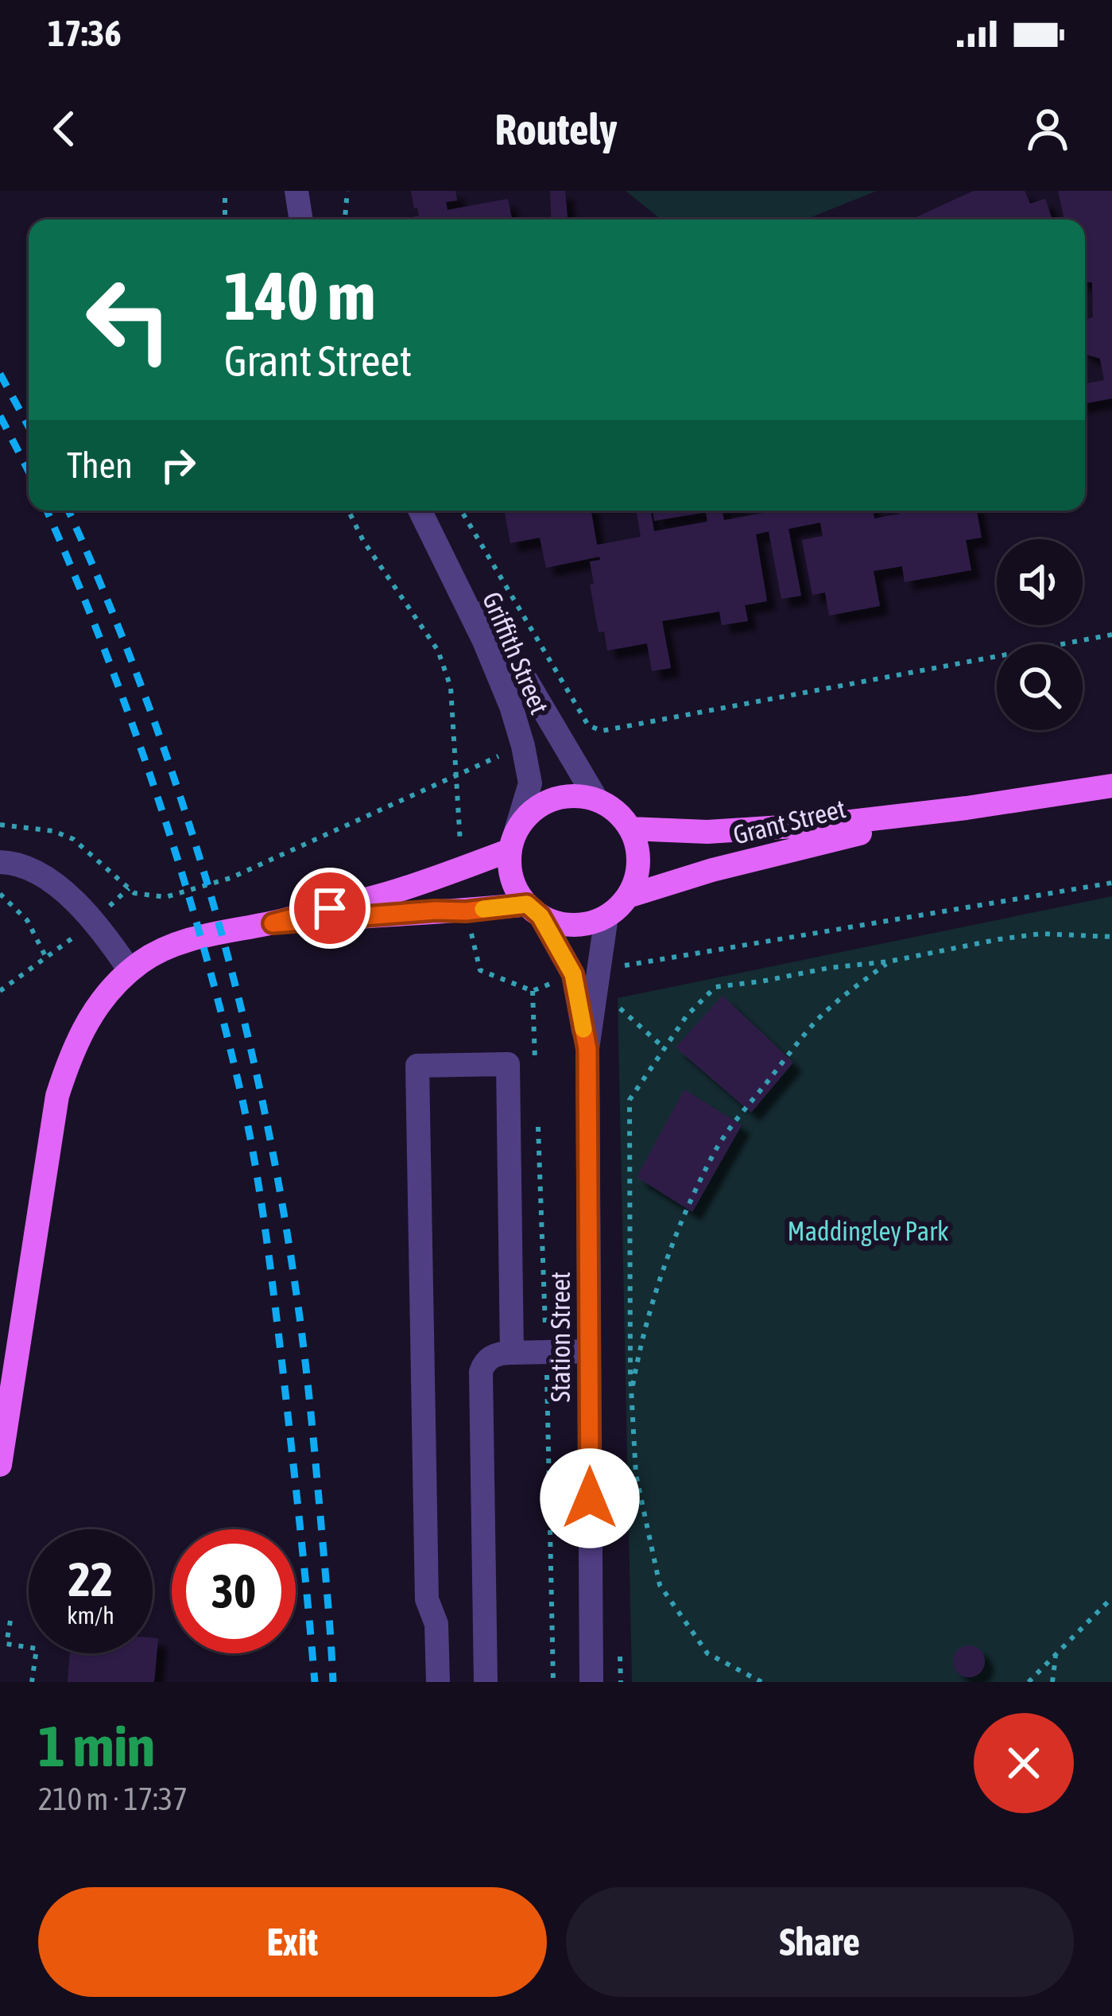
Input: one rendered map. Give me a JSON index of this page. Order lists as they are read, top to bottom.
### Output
{
  "streets": {
    "main road": ["Grant Street"],
    "street": ["Griffith Street", "Station Street"]
  },
  "crossings": [
    ["Griffith Street", "Grant Street"],
    ["Griffith Street", "Station Street"],
    ["Grant Street", "Station Street"]
  ],
  "parks": ["Maddingley Park"],
  "page": {
    "status": "17:36",
    "header": "Routely",
    "turn": ["140 m", "Grant Street"],
    "then": "Then",
    "speed": "22 km/h",
    "limit": "30",
    "heading": ["1 min", "210 m · 17:37"],
    "buttons": ["Exit", "Share"]
  }
}
